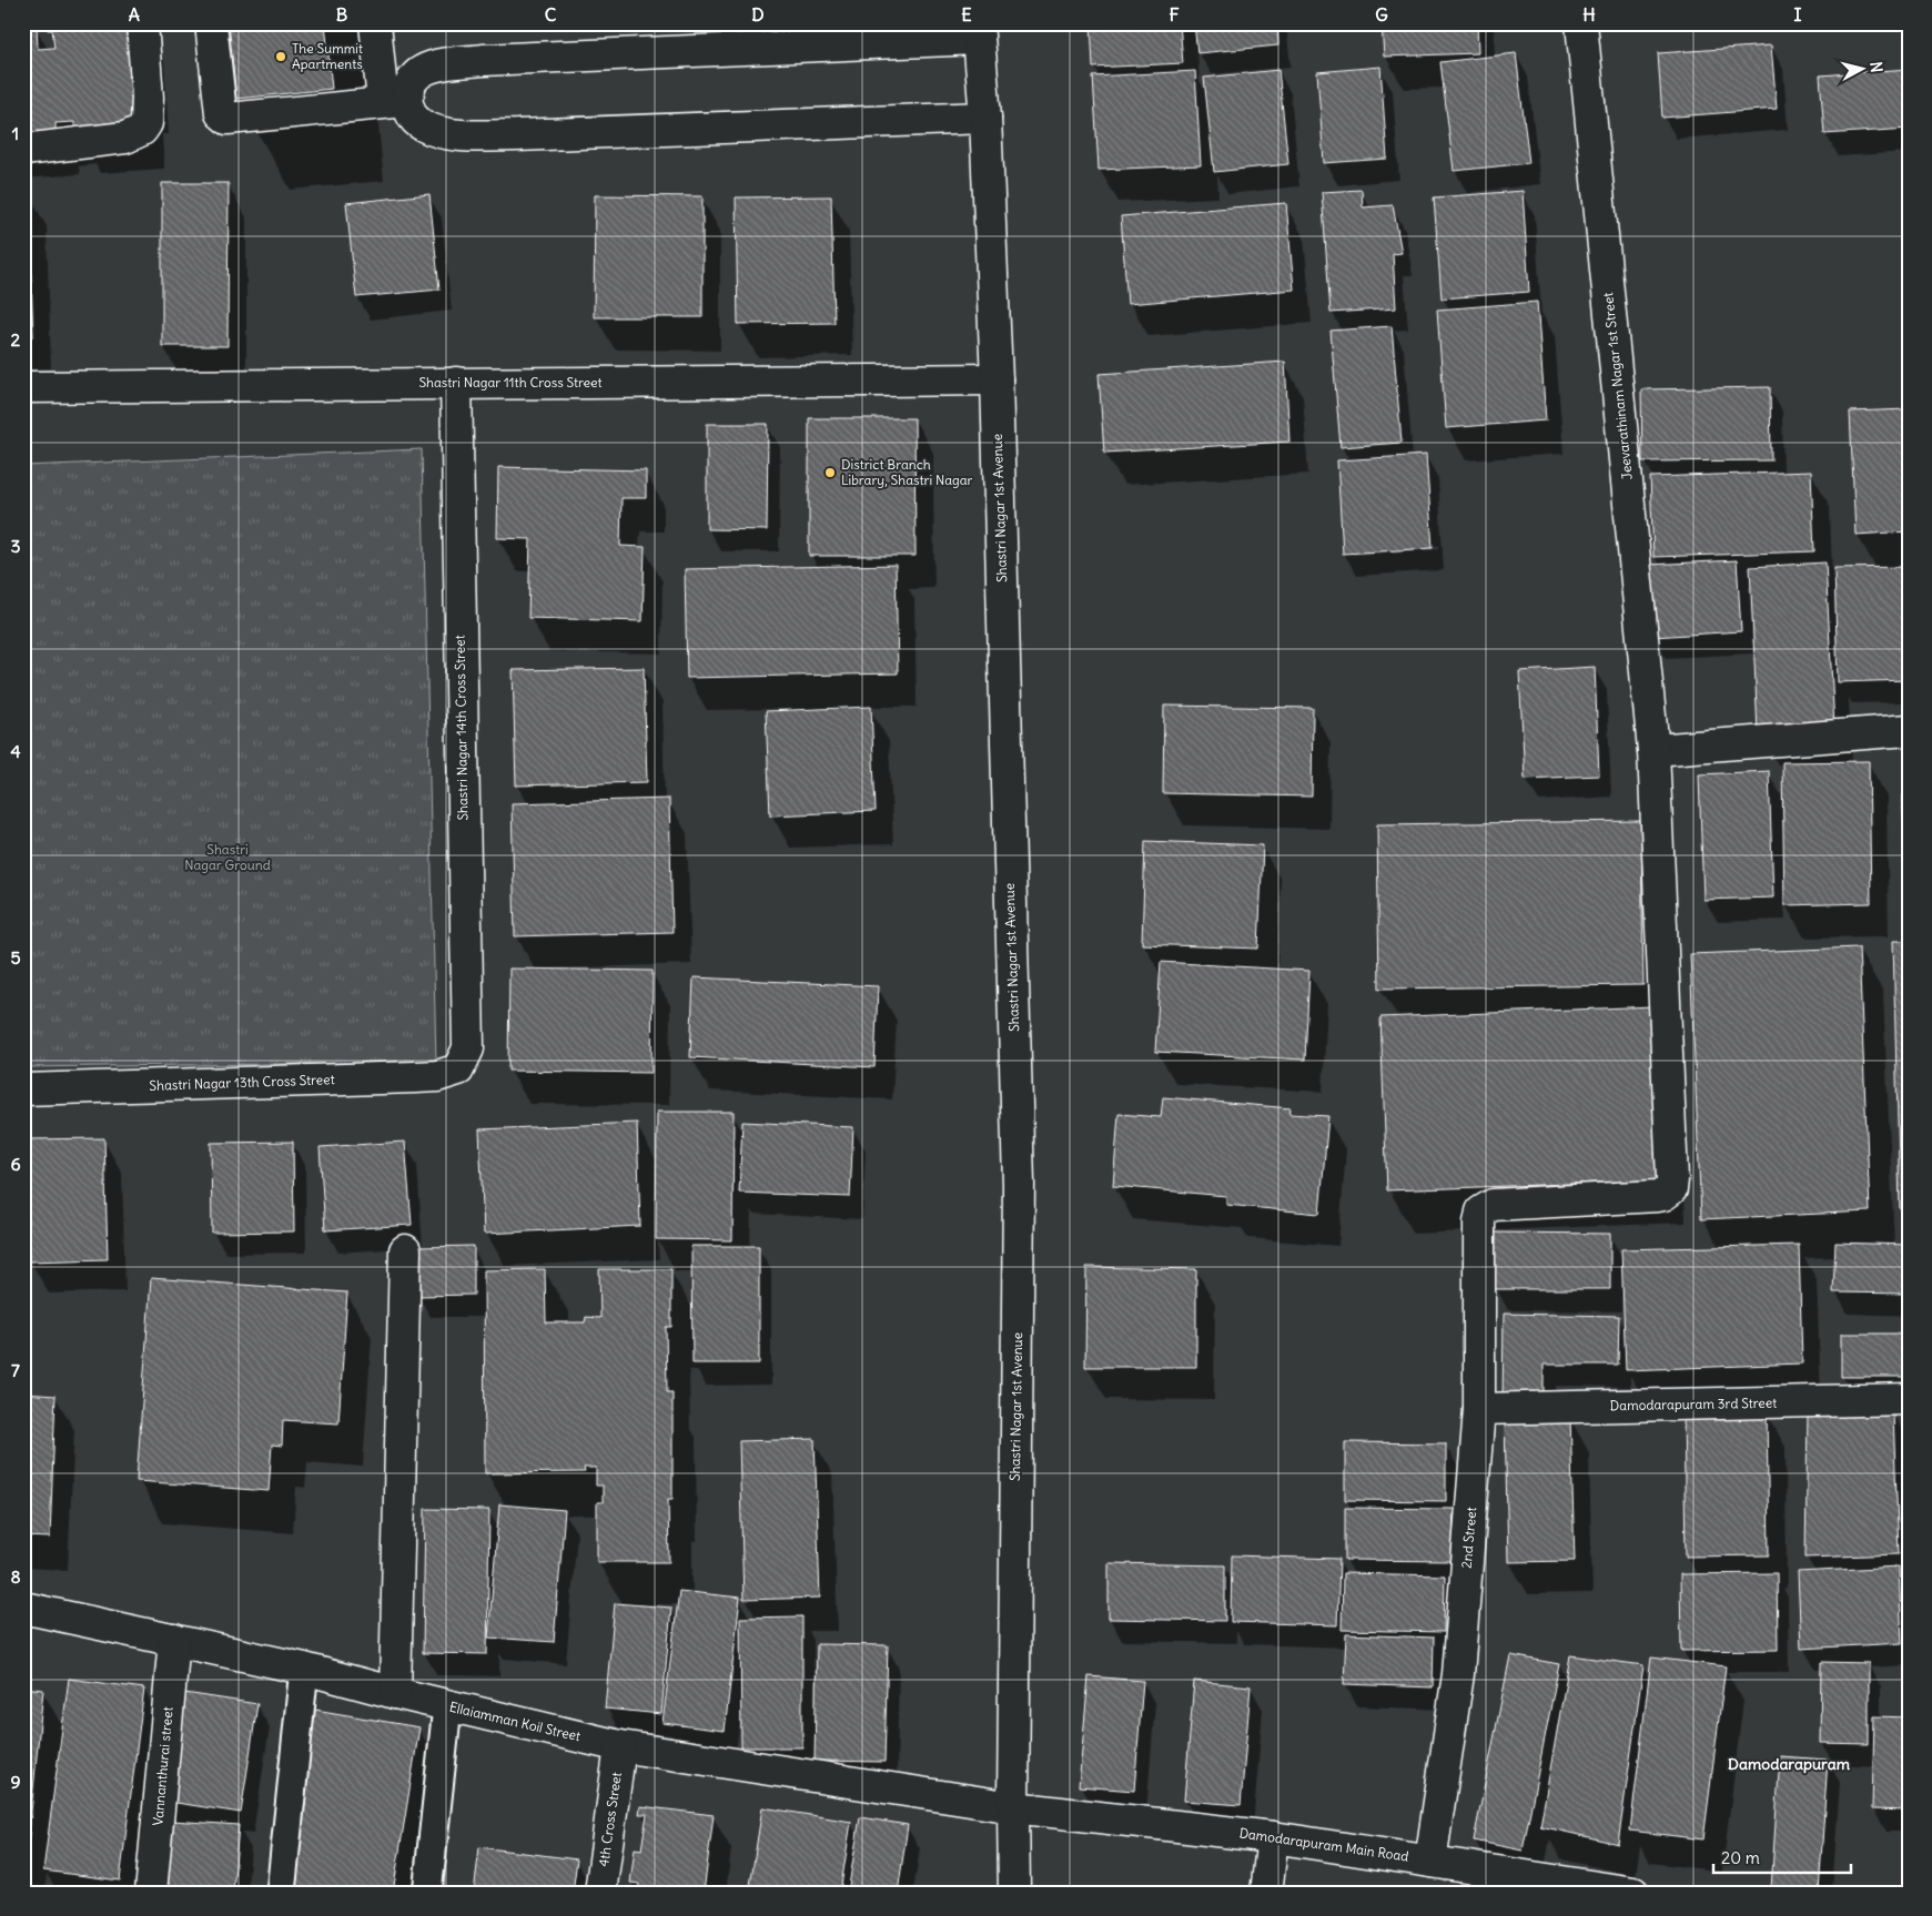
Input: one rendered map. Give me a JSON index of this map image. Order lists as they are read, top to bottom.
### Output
{
  "streets": {
    "street": [
      "Shastri Nagar 11th Cross Street",
      "Jeevarathinam Nagar 1st Street",
      "Shastri Nagar 1st Avenue",
      "Shastri Nagar 14th Cross Street",
      "Shastri Nagar 13th Cross Street",
      "Damodarapuram 3rd Street",
      "2nd Street",
      "Ellaiamman Koil Street",
      "Vannanthurai street",
      "4th Cross Street",
      "Damodarapuram Main Road"
    ]
  },
  "crossings": [
    ["Shastri Nagar 11th Cross Street", "Shastri Nagar 1st Avenue"],
    ["Shastri Nagar 11th Cross Street", "Shastri Nagar 14th Cross Street"],
    ["Jeevarathinam Nagar 1st Street", "2nd Street"],
    ["Shastri Nagar 1st Avenue", "Ellaiamman Koil Street"],
    ["Shastri Nagar 1st Avenue", "Damodarapuram Main Road"],
    ["Shastri Nagar 14th Cross Street", "Shastri Nagar 13th Cross Street"],
    ["Damodarapuram 3rd Street", "2nd Street"],
    ["2nd Street", "Damodarapuram Main Road"],
    ["Ellaiamman Koil Street", "Vannanthurai street"],
    ["Ellaiamman Koil Street", "4th Cross Street"],
    ["Ellaiamman Koil Street", "Damodarapuram Main Road"]
  ],
  "districts": ["Damodarapuram"],
  "parks": ["Shastri Nagar Ground"],
  "places": ["The Summit Apartments", "District Branch Library, Shastri Nagar"],
  "scale_bar": "20 m",
  "north": "right",
  "grid": {
    "columns": [
      "A",
      "B",
      "C",
      "D",
      "E",
      "F",
      "G",
      "H",
      "I"
    ],
    "rows": [
      "1",
      "2",
      "3",
      "4",
      "5",
      "6",
      "7",
      "8",
      "9"
    ]
  }
}
